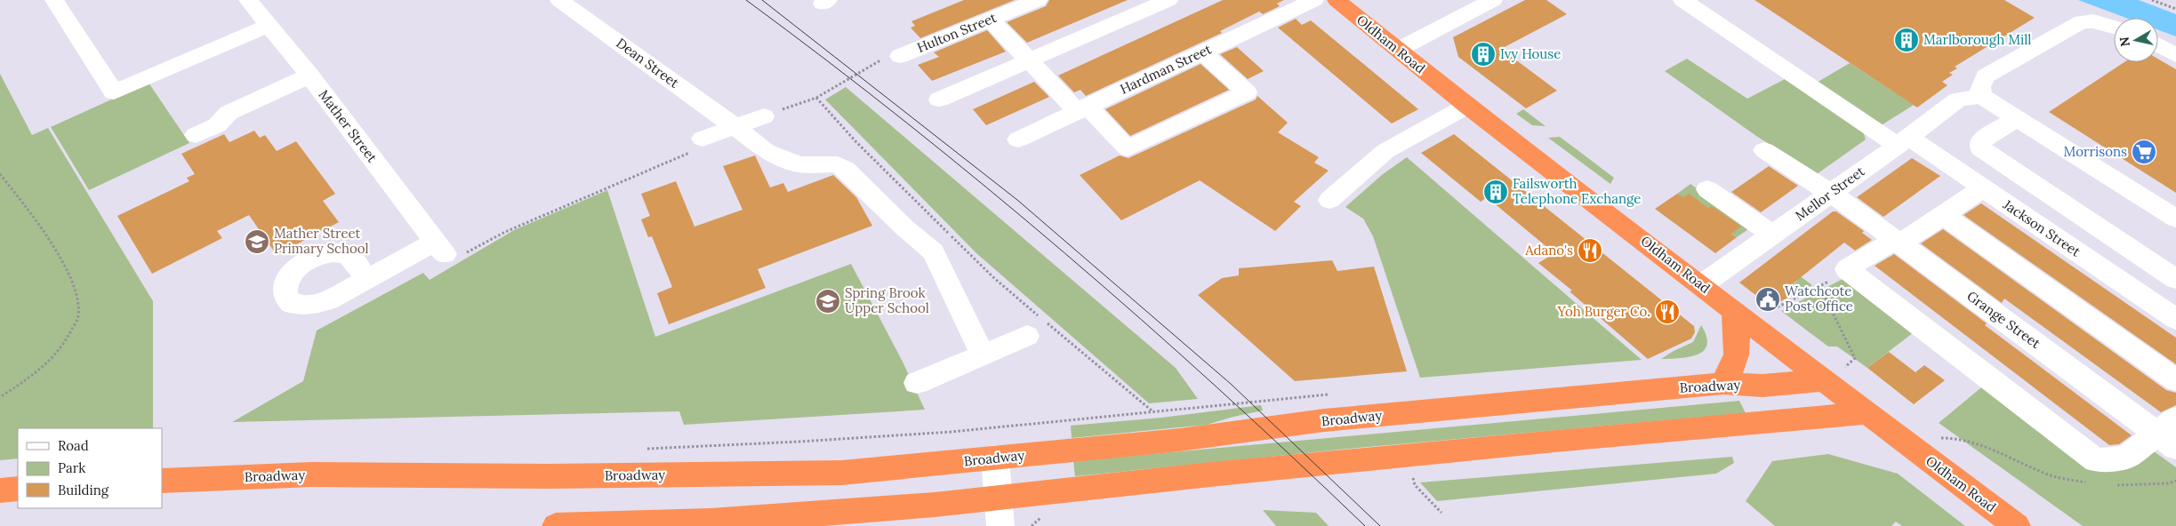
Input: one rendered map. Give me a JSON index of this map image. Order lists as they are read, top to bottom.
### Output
{
  "streets": {
    "highway": ["Oldham Road", "Broadway"],
    "street": [
      "Hulton Street",
      "Dean Street",
      "Hardman Street",
      "Mather Street",
      "Mellor Street",
      "Jackson Street",
      "Grange Street"
    ]
  },
  "crossings": [
    ["Oldham Road", "Mellor Street"],
    ["Oldham Road", "Broadway"],
    ["Mellor Street", "Jackson Street"],
    ["Mellor Street", "Grange Street"]
  ],
  "places": {
    "building": ["Marlborough Mill", "Ivy House", "Failsworth Telephone Exchange"],
    "supermarket": ["Morrisons"],
    "school or university": ["Mather Street Primary School", "Spring Brook Upper School"],
    "restaurant": ["Adano's", "Yoh Burger Co."],
    "public building": ["Watchcote Post Office"]
  },
  "legend": ["Road", "Park", "Building"],
  "north": "left"
}
